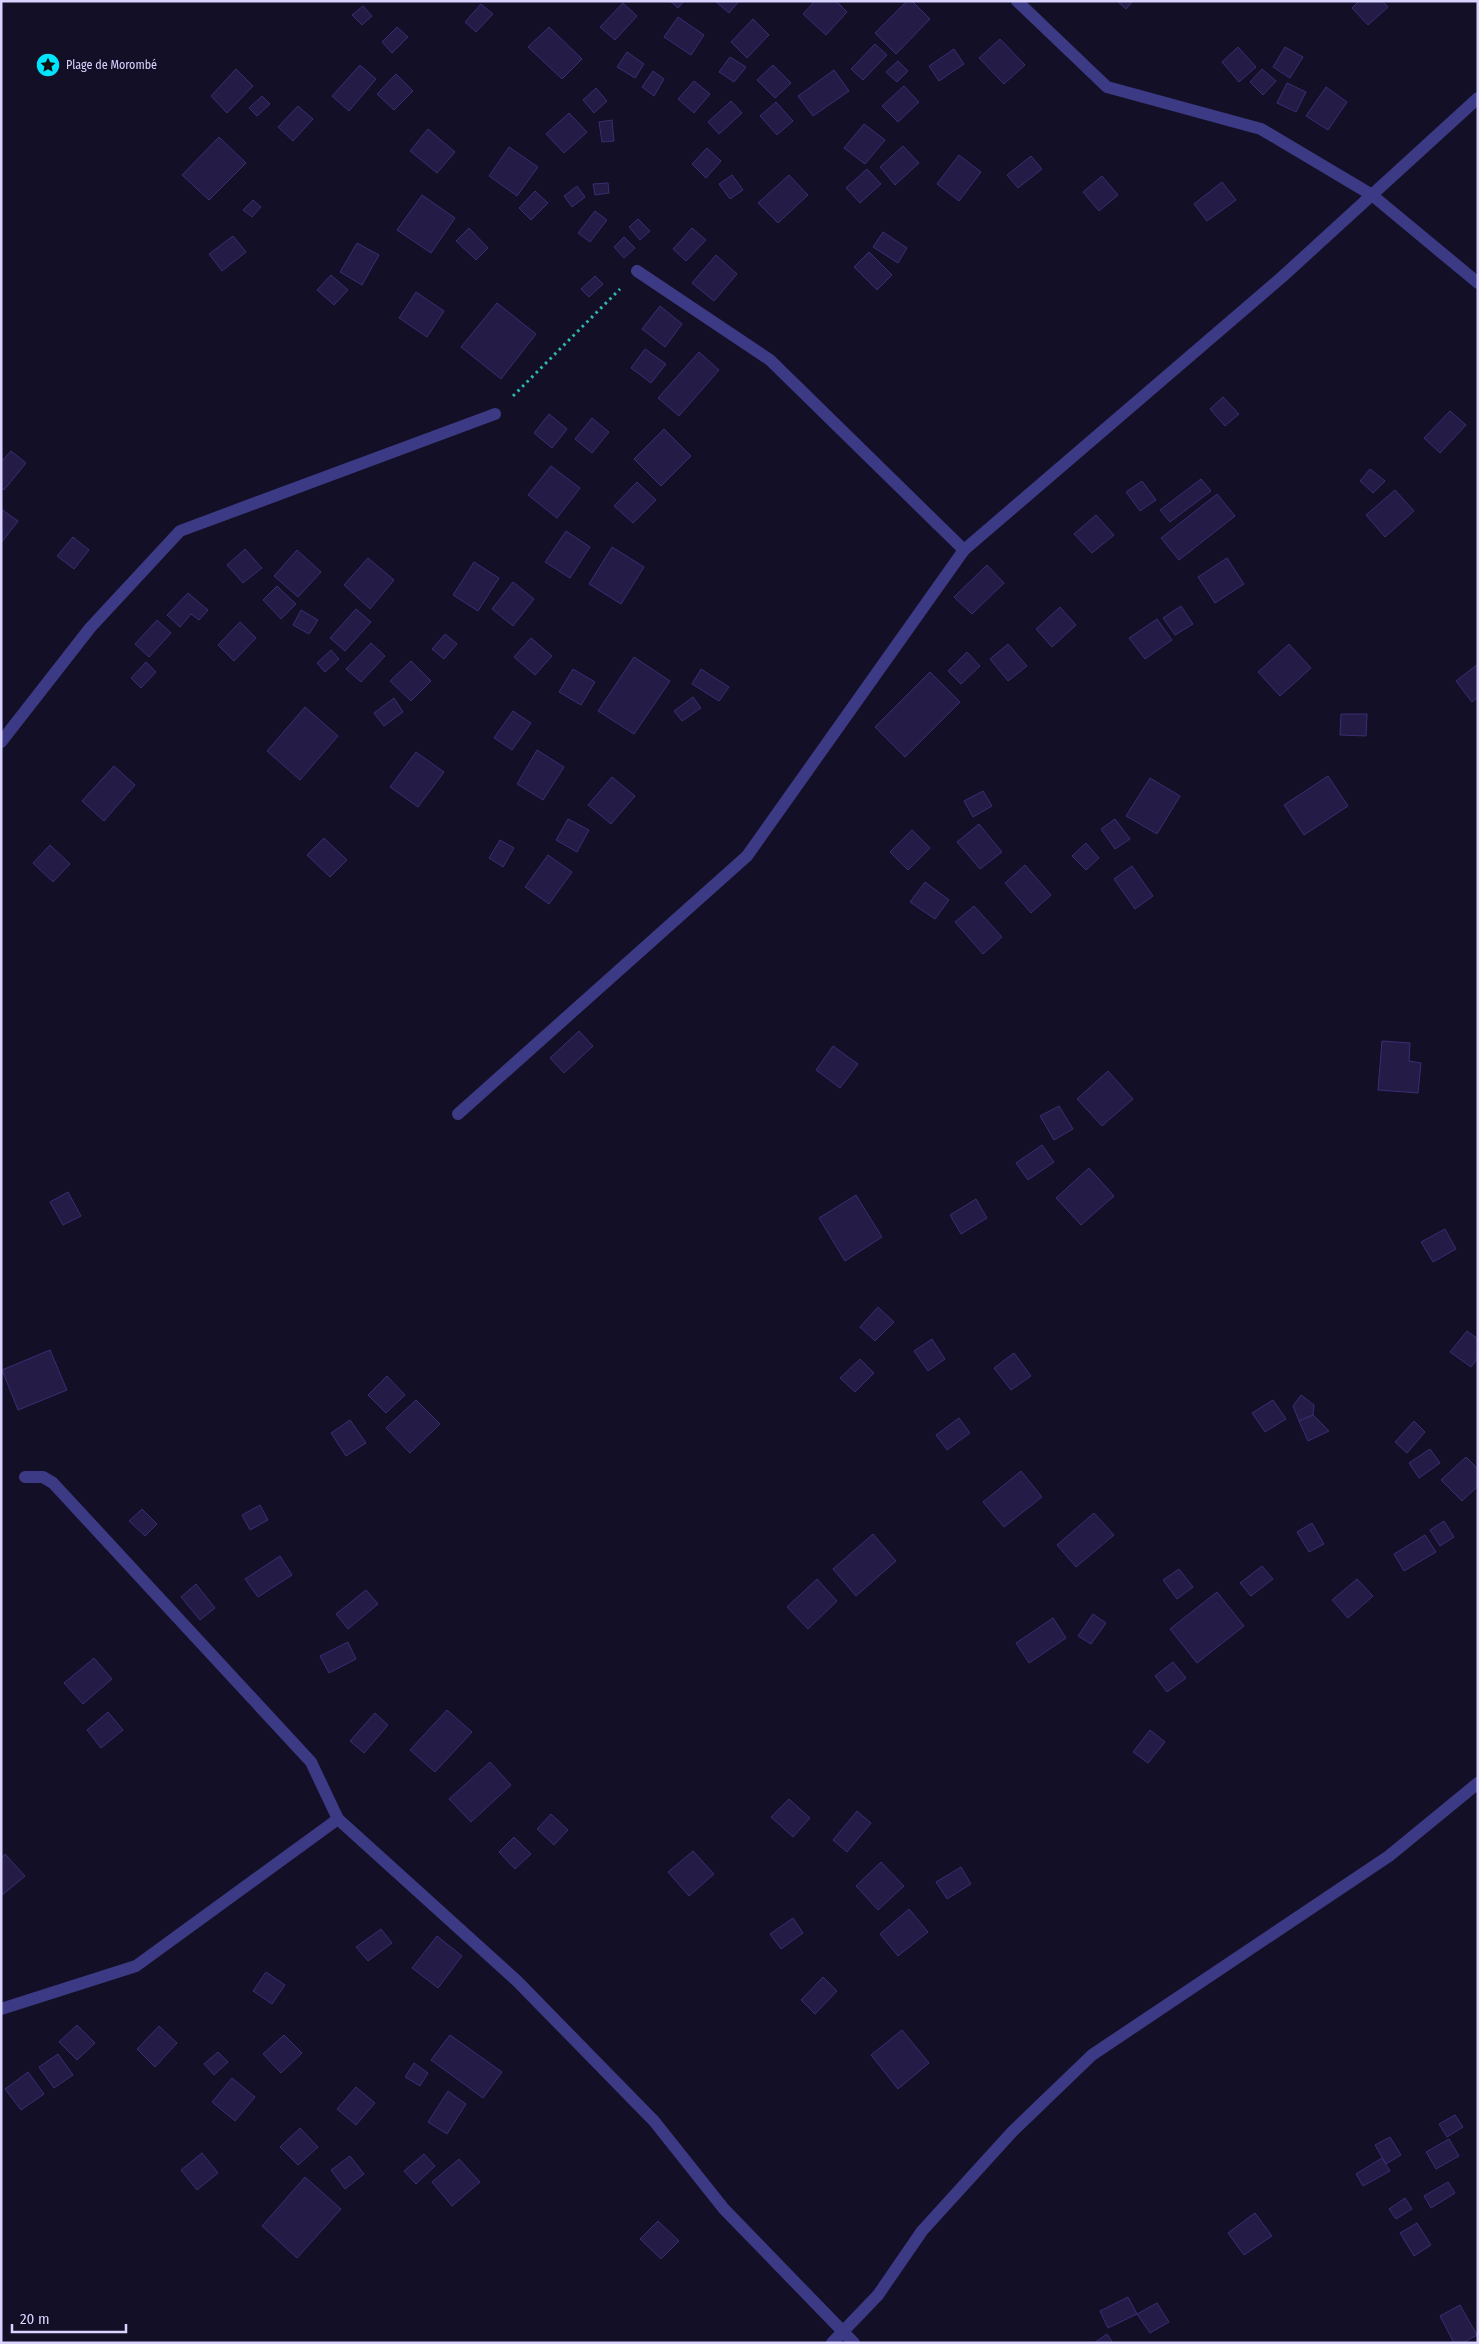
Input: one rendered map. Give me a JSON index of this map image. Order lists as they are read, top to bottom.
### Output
{
  "places": {
    "place": ["Plage de Morombé"]
  },
  "scale_bar": "20 m"
}
